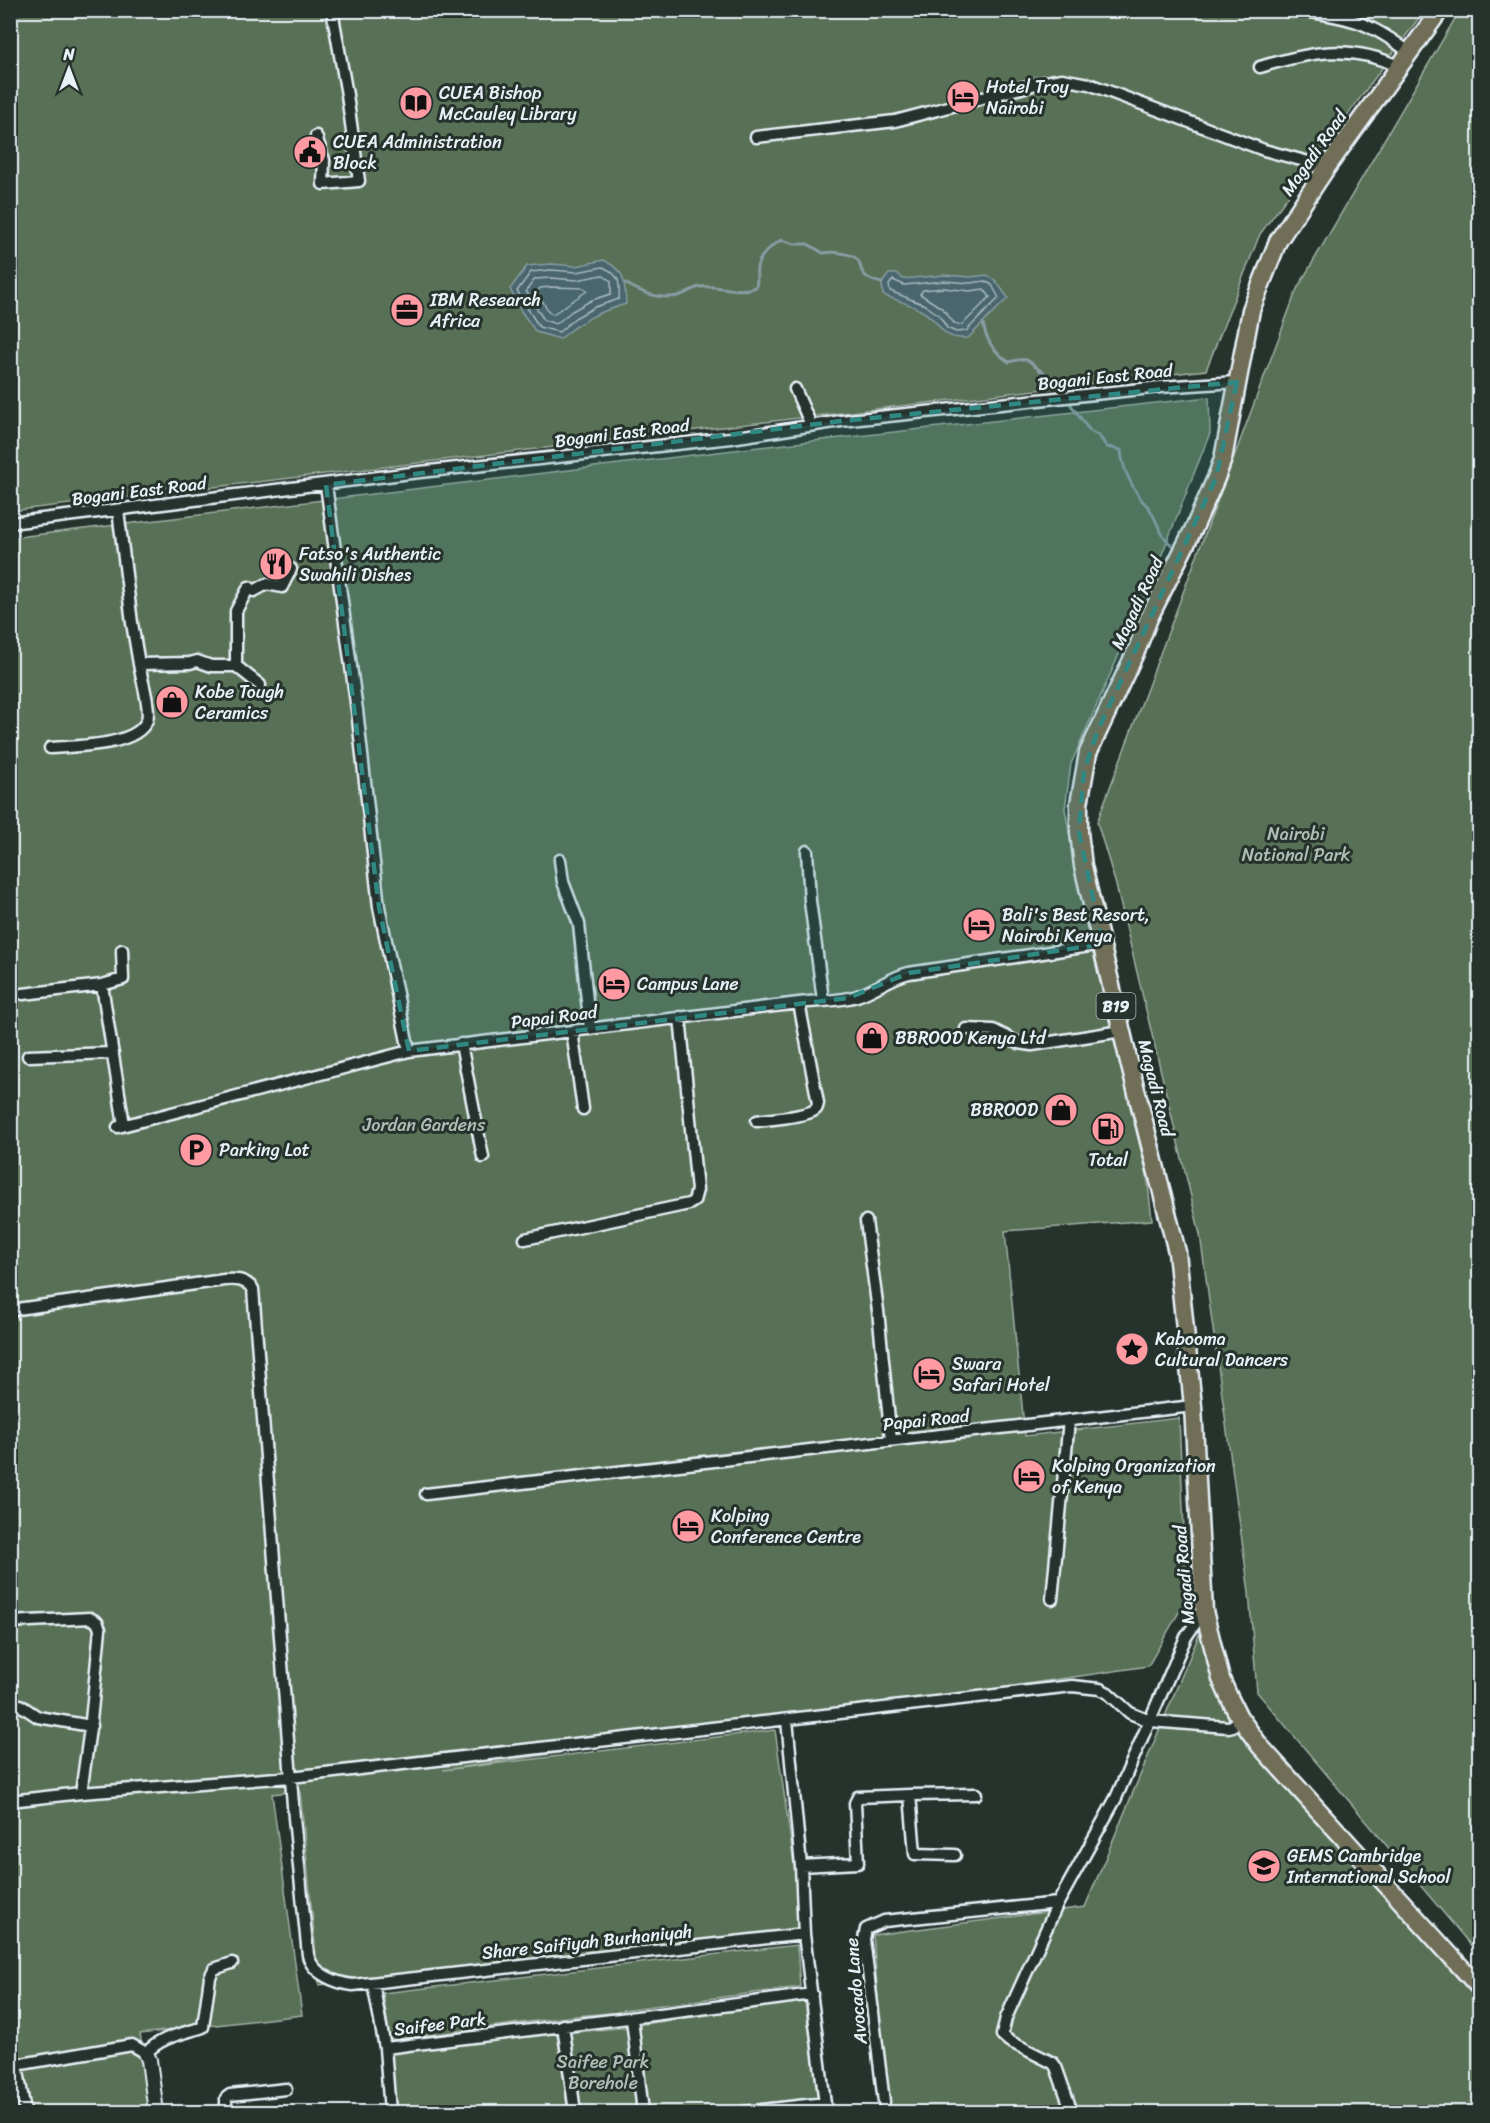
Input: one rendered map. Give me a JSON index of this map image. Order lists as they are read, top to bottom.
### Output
{
  "streets": {
    "highway": ["Magadi Road", "B19"],
    "street": [
      "Bogani East Road",
      "Papai Road",
      "Share Saifiyah Burhaniyah",
      "Avocado Lane",
      "Saifee Park"
    ]
  },
  "crossings": [
    ["Magadi Road", "Bogani East Road"],
    ["Magadi Road", "Papai Road"]
  ],
  "parks": ["Nairobi National Park", "Jordan Gardens", "Saifee Park Borehole"],
  "places": {
    "hotel": [
      "Hotel Troy Nairobi",
      "Bali's Best Resort, Nairobi Kenya",
      "Campus Lane",
      "Swara Safari Hotel",
      "Kolping Organization of Kenya",
      "Kolping Conference Centre"
    ],
    "library": ["CUEA Bishop McCauley Library"],
    "public building": ["CUEA Administration Block"],
    "office": ["IBM Research Africa"],
    "restaurant": ["Fatso's Authentic Swahili Dishes"],
    "shop": ["Kobe Tough Ceramics", "BBROOD Kenya Ltd", "BBROOD"],
    "fuel station": ["Total"],
    "parking": ["Parking Lot"],
    "place": ["Kabooma Cultural Dancers"],
    "school or university": ["GEMS Cambridge International School"]
  },
  "north": "top"
}
